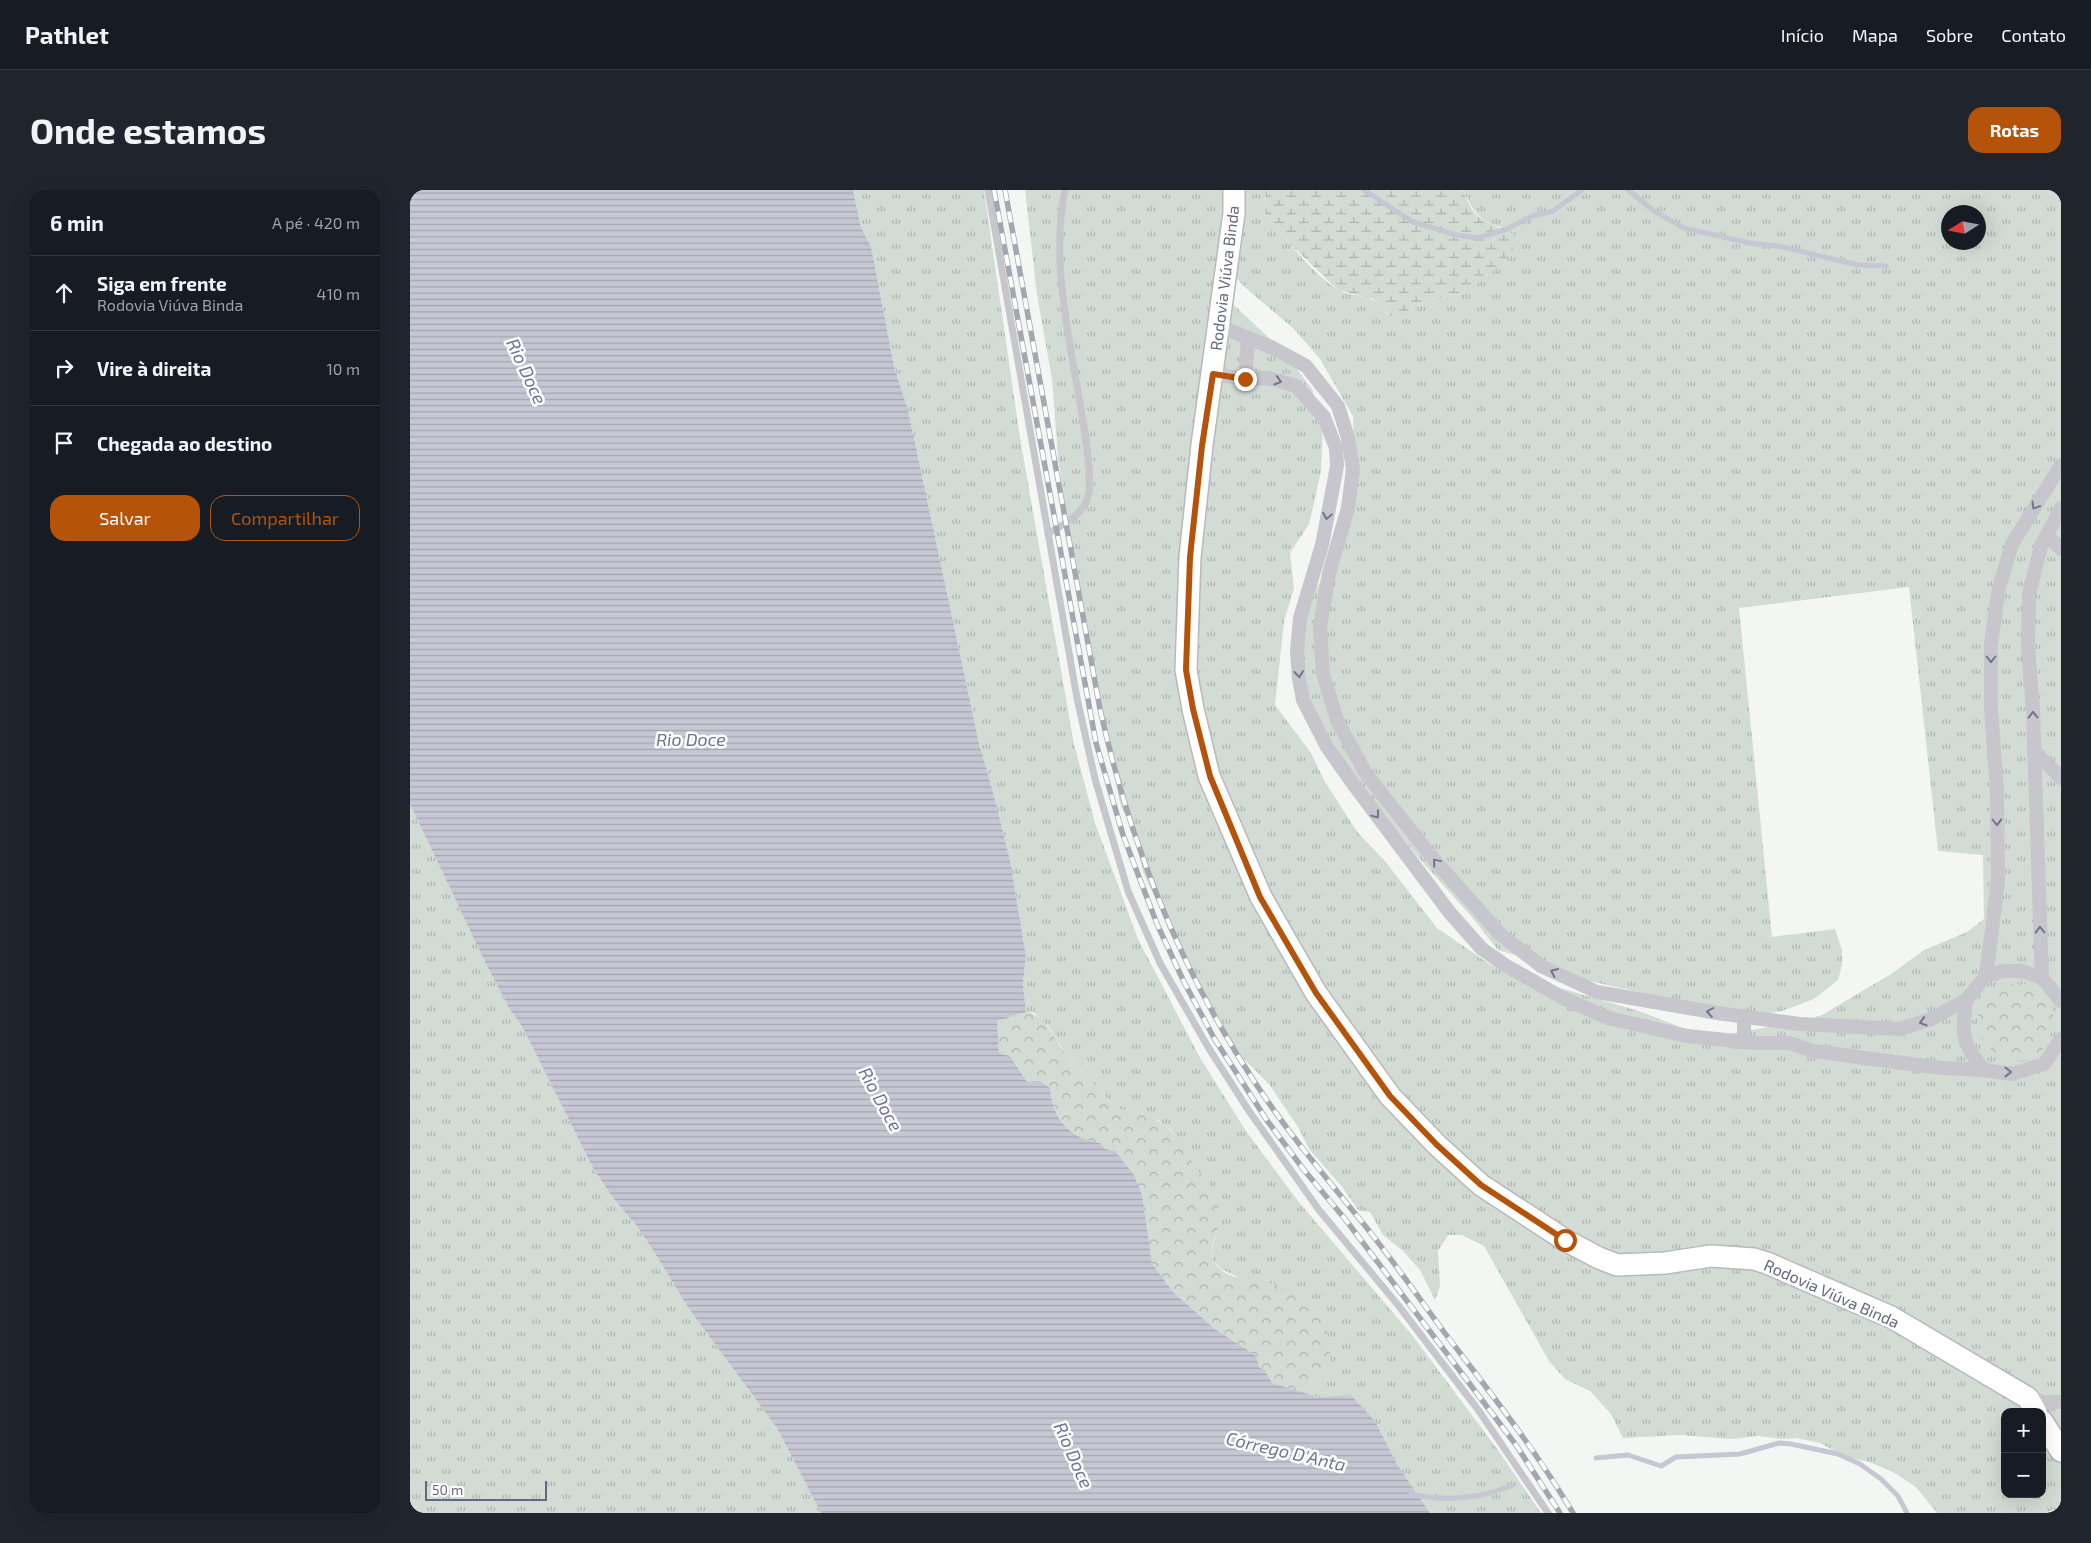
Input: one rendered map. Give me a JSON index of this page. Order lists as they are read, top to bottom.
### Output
{
  "streets": {
    "main road": ["Rodovia Viúva Binda"]
  },
  "water": ["Rio Doce", "Córrego D'Anta"],
  "scale_bar": "50 m",
  "north": "left",
  "page": {
    "header": "Pathlet",
    "nav": [
      "Início",
      "Mapa",
      "Sobre",
      "Contato"
    ],
    "buttons": [
      "Rotas",
      ["Salvar", "Compartilhar"]
    ],
    "title": "Onde estamos",
    "heading": ["6 min", "A pé · 420 m"],
    "list": [
      ["Siga em frente", "Rodovia Viúva Binda", "410 m"],
      ["Vire à direita", "10 m"],
      "Chegada ao destino"
    ],
    "map_buttons": ["+", "−"],
    "scale": "50 m"
  }
}
